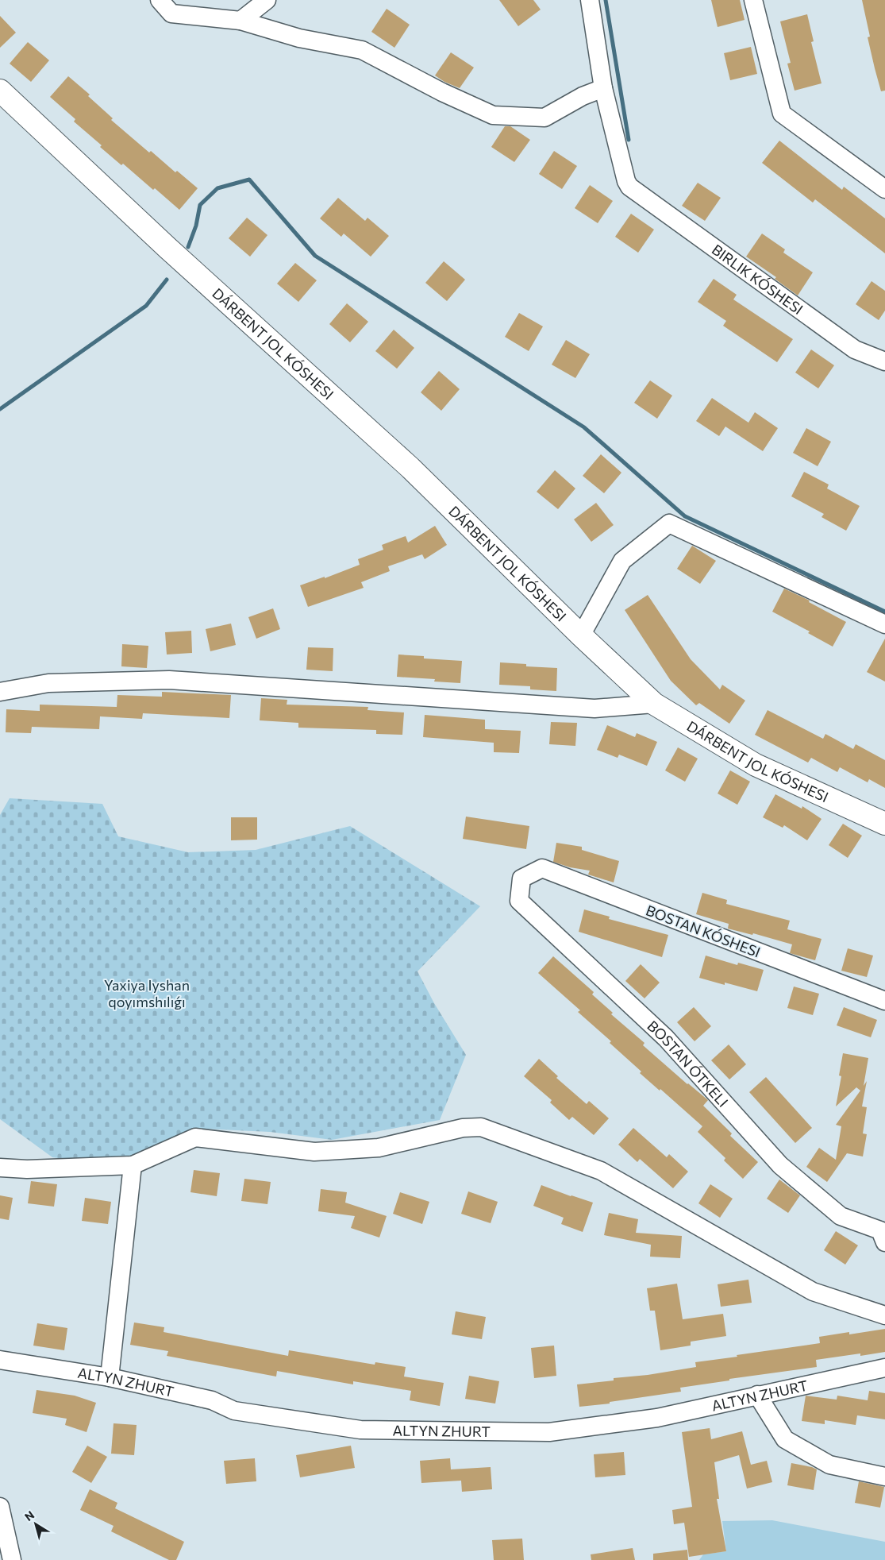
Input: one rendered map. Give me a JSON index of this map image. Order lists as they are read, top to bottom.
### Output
{
  "streets": {
    "main road": ["DÁRBENT JOL KÓSHESI"],
    "street": [
      "BIRLIK KÓSHESI",
      "BOSTAN KÓSHESI",
      "BOSTAN ÓTKELI",
      "ALTYN ZHURT"
    ]
  },
  "crossings": [
    ["BOSTAN KÓSHESI", "BOSTAN ÓTKELI"]
  ],
  "parks": ["Yaxiya Iyshan qoyımshılıǵı"],
  "north": "top left"
}
